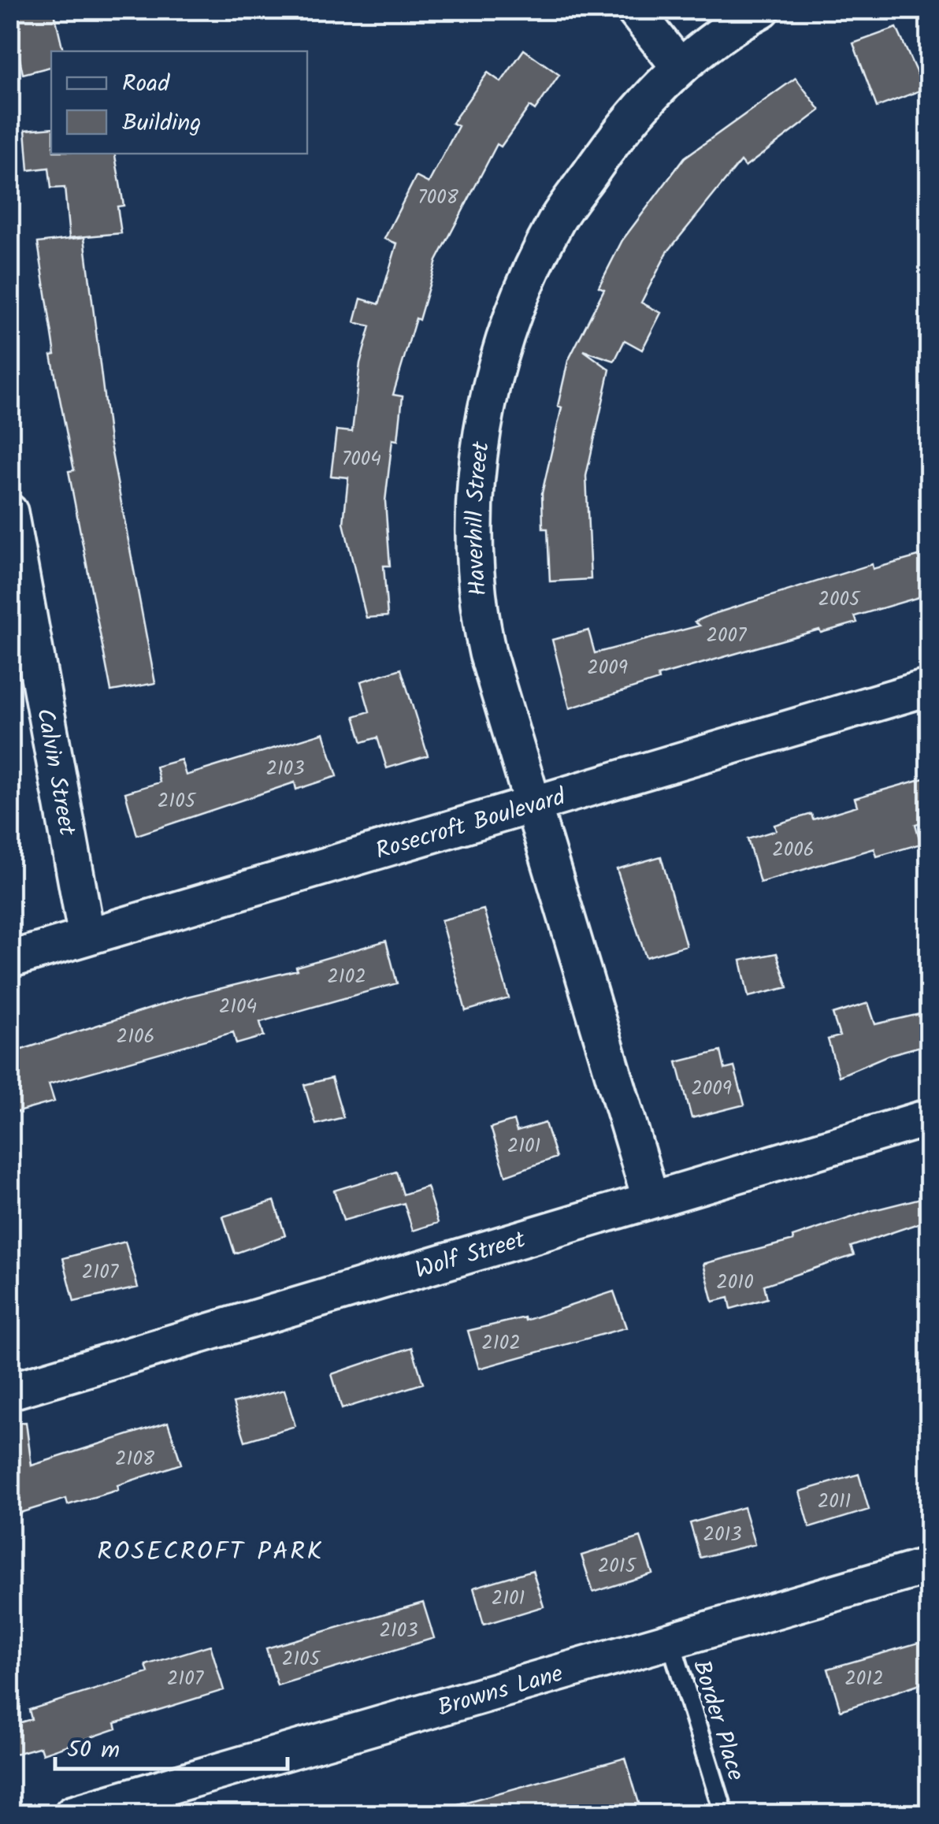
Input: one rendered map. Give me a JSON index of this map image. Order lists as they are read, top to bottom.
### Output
{
  "streets": {
    "street": [
      "Haverhill Street",
      "Calvin Street",
      "Rosecroft Boulevard",
      "Wolf Street",
      "Browns Lane"
    ],
    "lane": ["Border Place"]
  },
  "crossings": [
    ["Haverhill Street", "Rosecroft Boulevard"],
    ["Haverhill Street", "Wolf Street"],
    ["Calvin Street", "Rosecroft Boulevard"],
    ["Browns Lane", "Border Place"]
  ],
  "districts": ["ROSECROFT PARK"],
  "house_numbers": [
    "7008",
    "7004",
    "2005",
    "2007",
    "2009",
    "2103",
    "2105",
    "2006",
    "2102",
    "2104",
    "2106",
    "2009",
    "2101",
    "2107",
    "2010",
    "2102",
    "2108",
    "2011",
    "2013",
    "2015",
    "2101",
    "2103",
    "2105",
    "2107",
    "2012"
  ],
  "legend": ["Road", "Building"],
  "scale_bar": "50 m"
}
